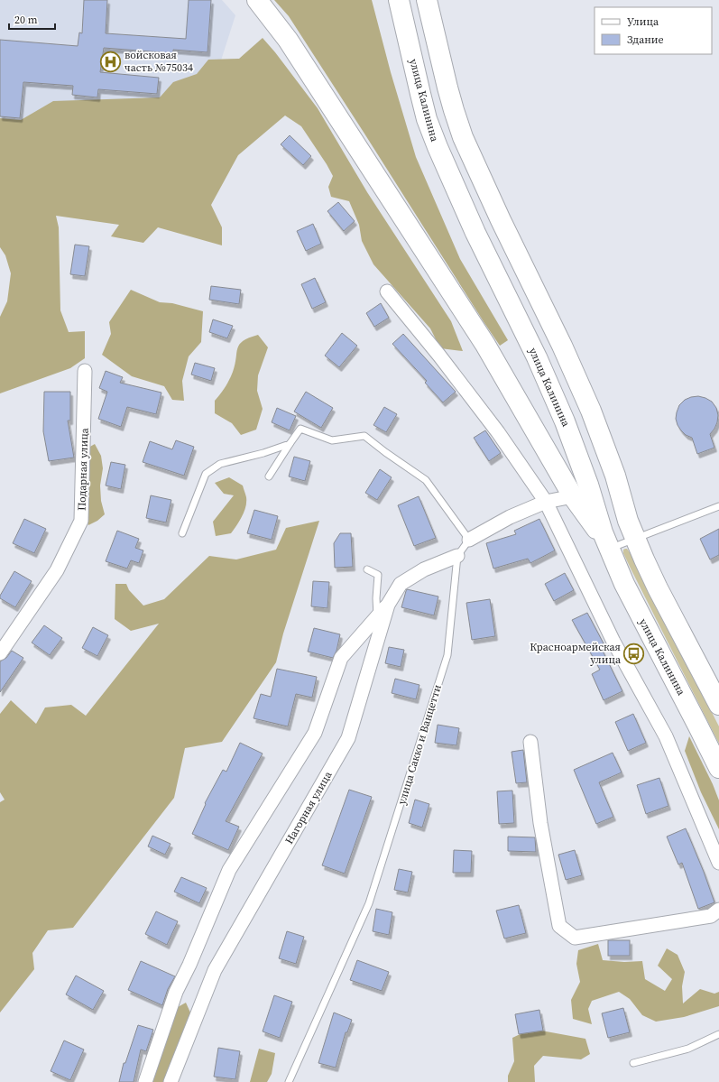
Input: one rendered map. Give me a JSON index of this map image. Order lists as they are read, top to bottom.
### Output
{
  "streets": {
    "main road": ["улица Калинина"],
    "street": ["Подарная улица", "Нагорная улица"],
    "lane": ["улица Сакко и Ванцетти"]
  },
  "crossings": [
    ["улица Сакко и Ванцетти", "Нагорная улица"]
  ],
  "places": {
    "hospital": ["войсковая часть №75034"],
    "bus stop": ["Красноармейская улица"]
  },
  "legend": ["Улица", "Здание"],
  "scale_bar": "20 m"
}
